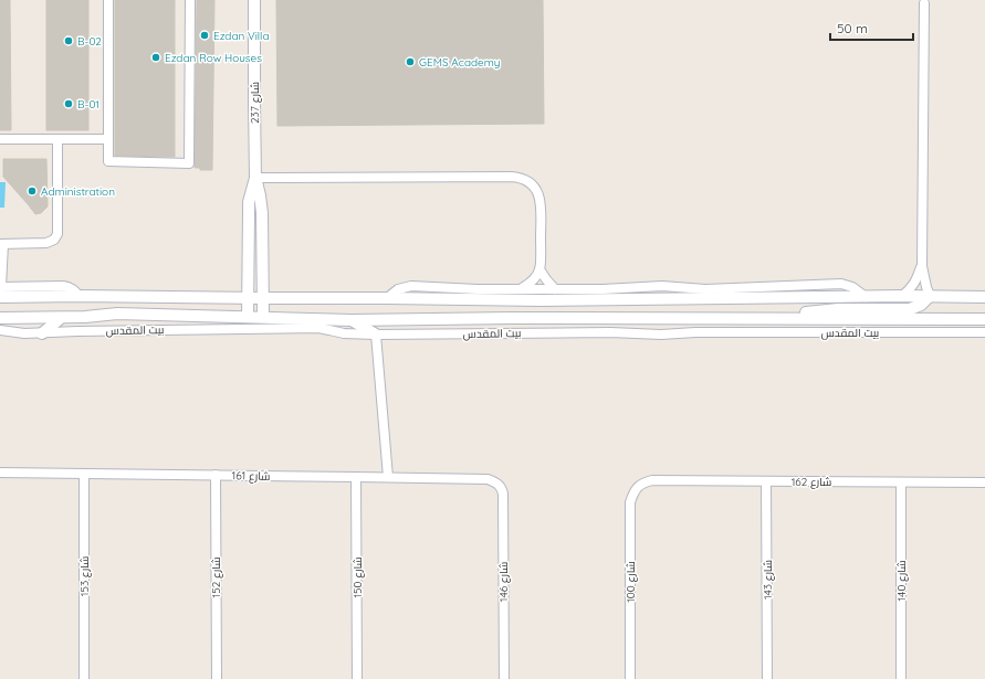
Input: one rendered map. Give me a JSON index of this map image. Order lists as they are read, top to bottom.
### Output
{
  "streets": {
    "street": [
      "شارع 237",
      "بيت المقدس",
      "شارع 161",
      "شارع 162",
      "شارع 153",
      "شارع 152",
      "شارع 150",
      "شارع 143",
      "شارع 140",
      "شارع 146",
      "شارع 100"
    ]
  },
  "crossings": [
    ["شارع 237", "بيت المقدس"],
    ["شارع 161", "شارع 153"],
    ["شارع 161", "شارع 152"],
    ["شارع 161", "شارع 150"],
    ["شارع 161", "شارع 146"],
    ["شارع 162", "شارع 143"],
    ["شارع 162", "شارع 140"],
    ["شارع 162", "شارع 100"]
  ],
  "places": [
    "Ezdan Villa",
    "B-02",
    "Ezdan Row Houses",
    "GEMS Academy",
    "B-01",
    "Administration"
  ],
  "scale_bar": "50 m"
}
